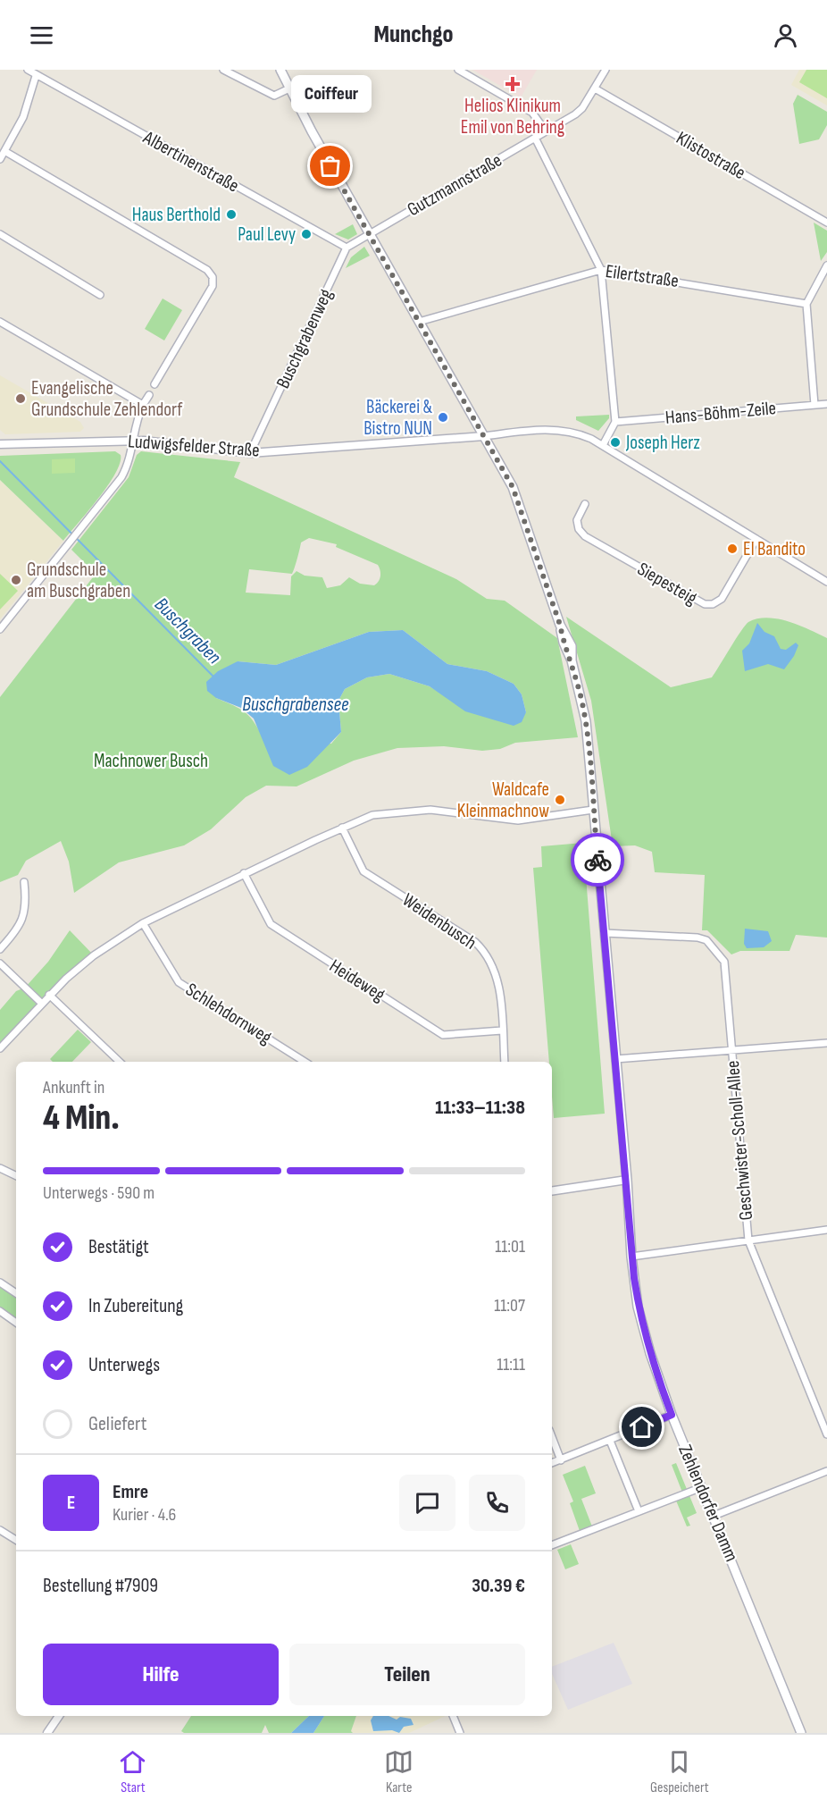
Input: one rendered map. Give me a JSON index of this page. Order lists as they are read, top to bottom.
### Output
{
  "streets": {
    "main road": ["Zehlendorfer Damm"],
    "street": [
      "Klistostraße",
      "Albertinenstraße",
      "Gutzmannstraße",
      "Eilertstraße",
      "Buschgrabenweg",
      "Hans-Böhm-Zeile",
      "Ludwigsfelder Straße",
      "Siepesteig",
      "Weidenbusch",
      "Heideweg",
      "Schlehdornweg",
      "Geschwister-Scholl-Allee"
    ]
  },
  "crossings": [
    ["Klistostraße", "Gutzmannstraße"],
    ["Albertinenstraße", "Buschgrabenweg"],
    ["Gutzmannstraße", "Zehlendorfer Damm"],
    ["Eilertstraße", "Zehlendorfer Damm"],
    ["Buschgrabenweg", "Ludwigsfelder Straße"],
    ["Ludwigsfelder Straße", "Zehlendorfer Damm"],
    ["Weidenbusch", "Heideweg"],
    ["Geschwister-Scholl-Allee", "Zehlendorfer Damm"]
  ],
  "water": ["Buschgraben", "Buschgrabensee"],
  "parks": ["Machnower Busch"],
  "places": {
    "health": ["Helios Klinikum Emil von Behring"],
    "other": [
      "Coiffeur",
      "Haus Berthold",
      "Paul Levy",
      "Evangelische Grundschule Zehlendorf",
      "Bäckerei & Bistro NUN",
      "Joseph Herz",
      "El Bandito",
      "Grundschule am Buschgraben",
      "Waldcafe Kleinmachnow"
    ]
  },
  "page": {
    "header": "Munchgo",
    "bubble": "Coiffeur",
    "heading": ["4 Min.", "Ankunft in", "11:33–11:38"],
    "panel": [
      "Emre",
      "Kurier · 4.6",
      "Bestellung #7909",
      "30.39 €"
    ],
    "bar": "Unterwegs · 590 m",
    "list": [
      ["Bestätigt", "11:01"],
      ["In Zubereitung", "11:07"],
      ["Unterwegs", "11:11"],
      "Geliefert"
    ],
    "round": "E",
    "buttons": ["Hilfe", "Teilen"],
    "tabs": ["Start", "Karte", "Gespeichert"]
  }
}
